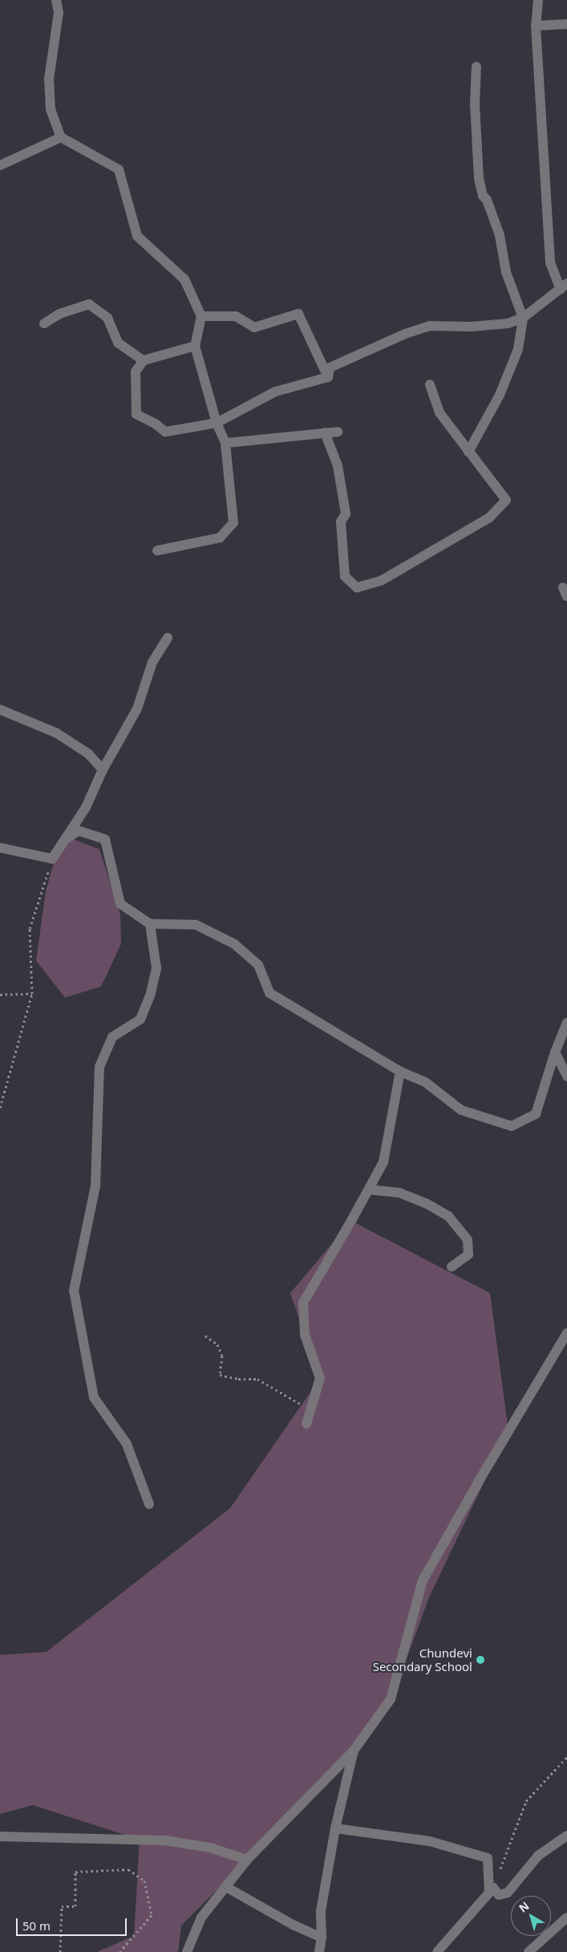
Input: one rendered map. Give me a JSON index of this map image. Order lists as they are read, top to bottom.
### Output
{
  "places": ["Chundevi Secondary School"],
  "scale_bar": "50 m",
  "north": "top left"
}
